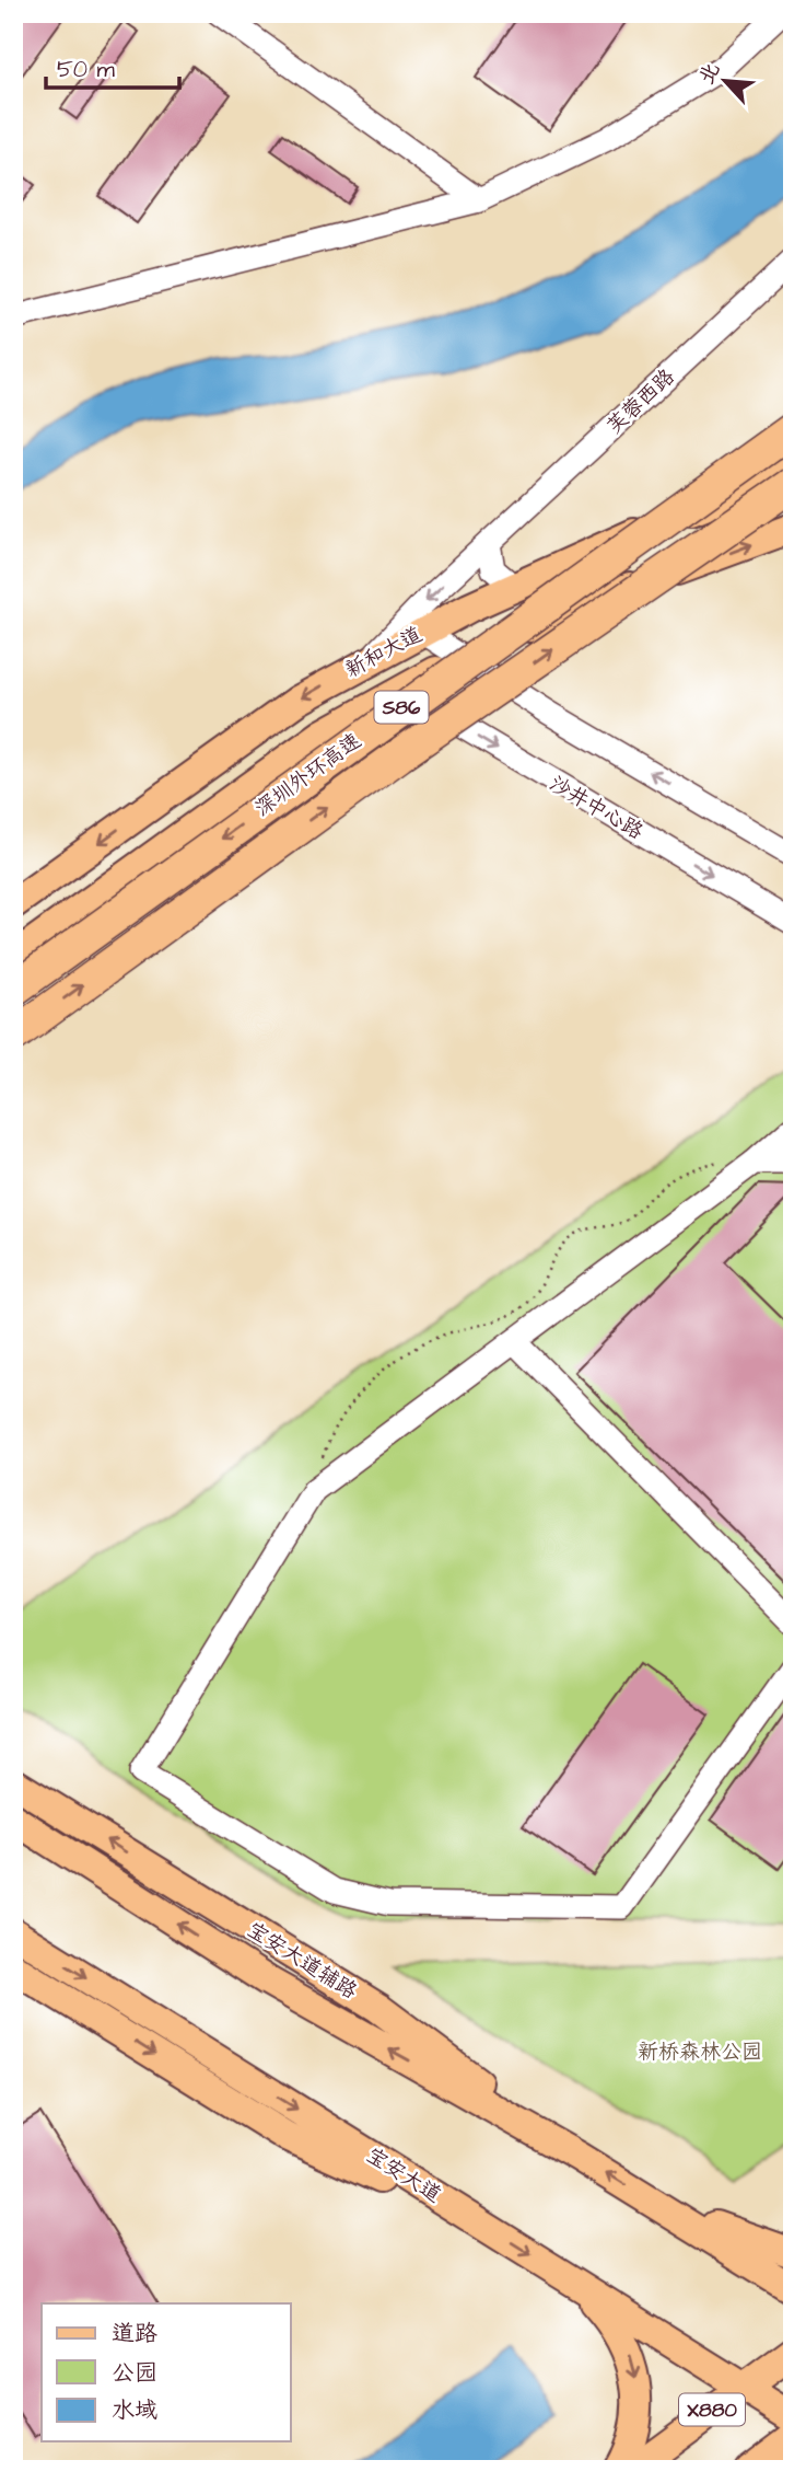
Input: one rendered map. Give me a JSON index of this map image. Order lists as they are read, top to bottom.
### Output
{
  "streets": {
    "highway": ["S86", "深圳外环高速"],
    "main road": [
      "新和大道",
      "宝安大道辅路",
      "宝安大道",
      "X880"
    ],
    "street": ["芙蓉西路", "沙井中心路"]
  },
  "crossings": [
    ["芙蓉西路", "新和大道"],
    ["新和大道", "沙井中心路"],
    ["宝安大道", "X880"]
  ],
  "parks": ["新桥森林公园"],
  "legend": ["道路", "公园", "水域"],
  "scale_bar": "50 m",
  "north": "top left"
}
